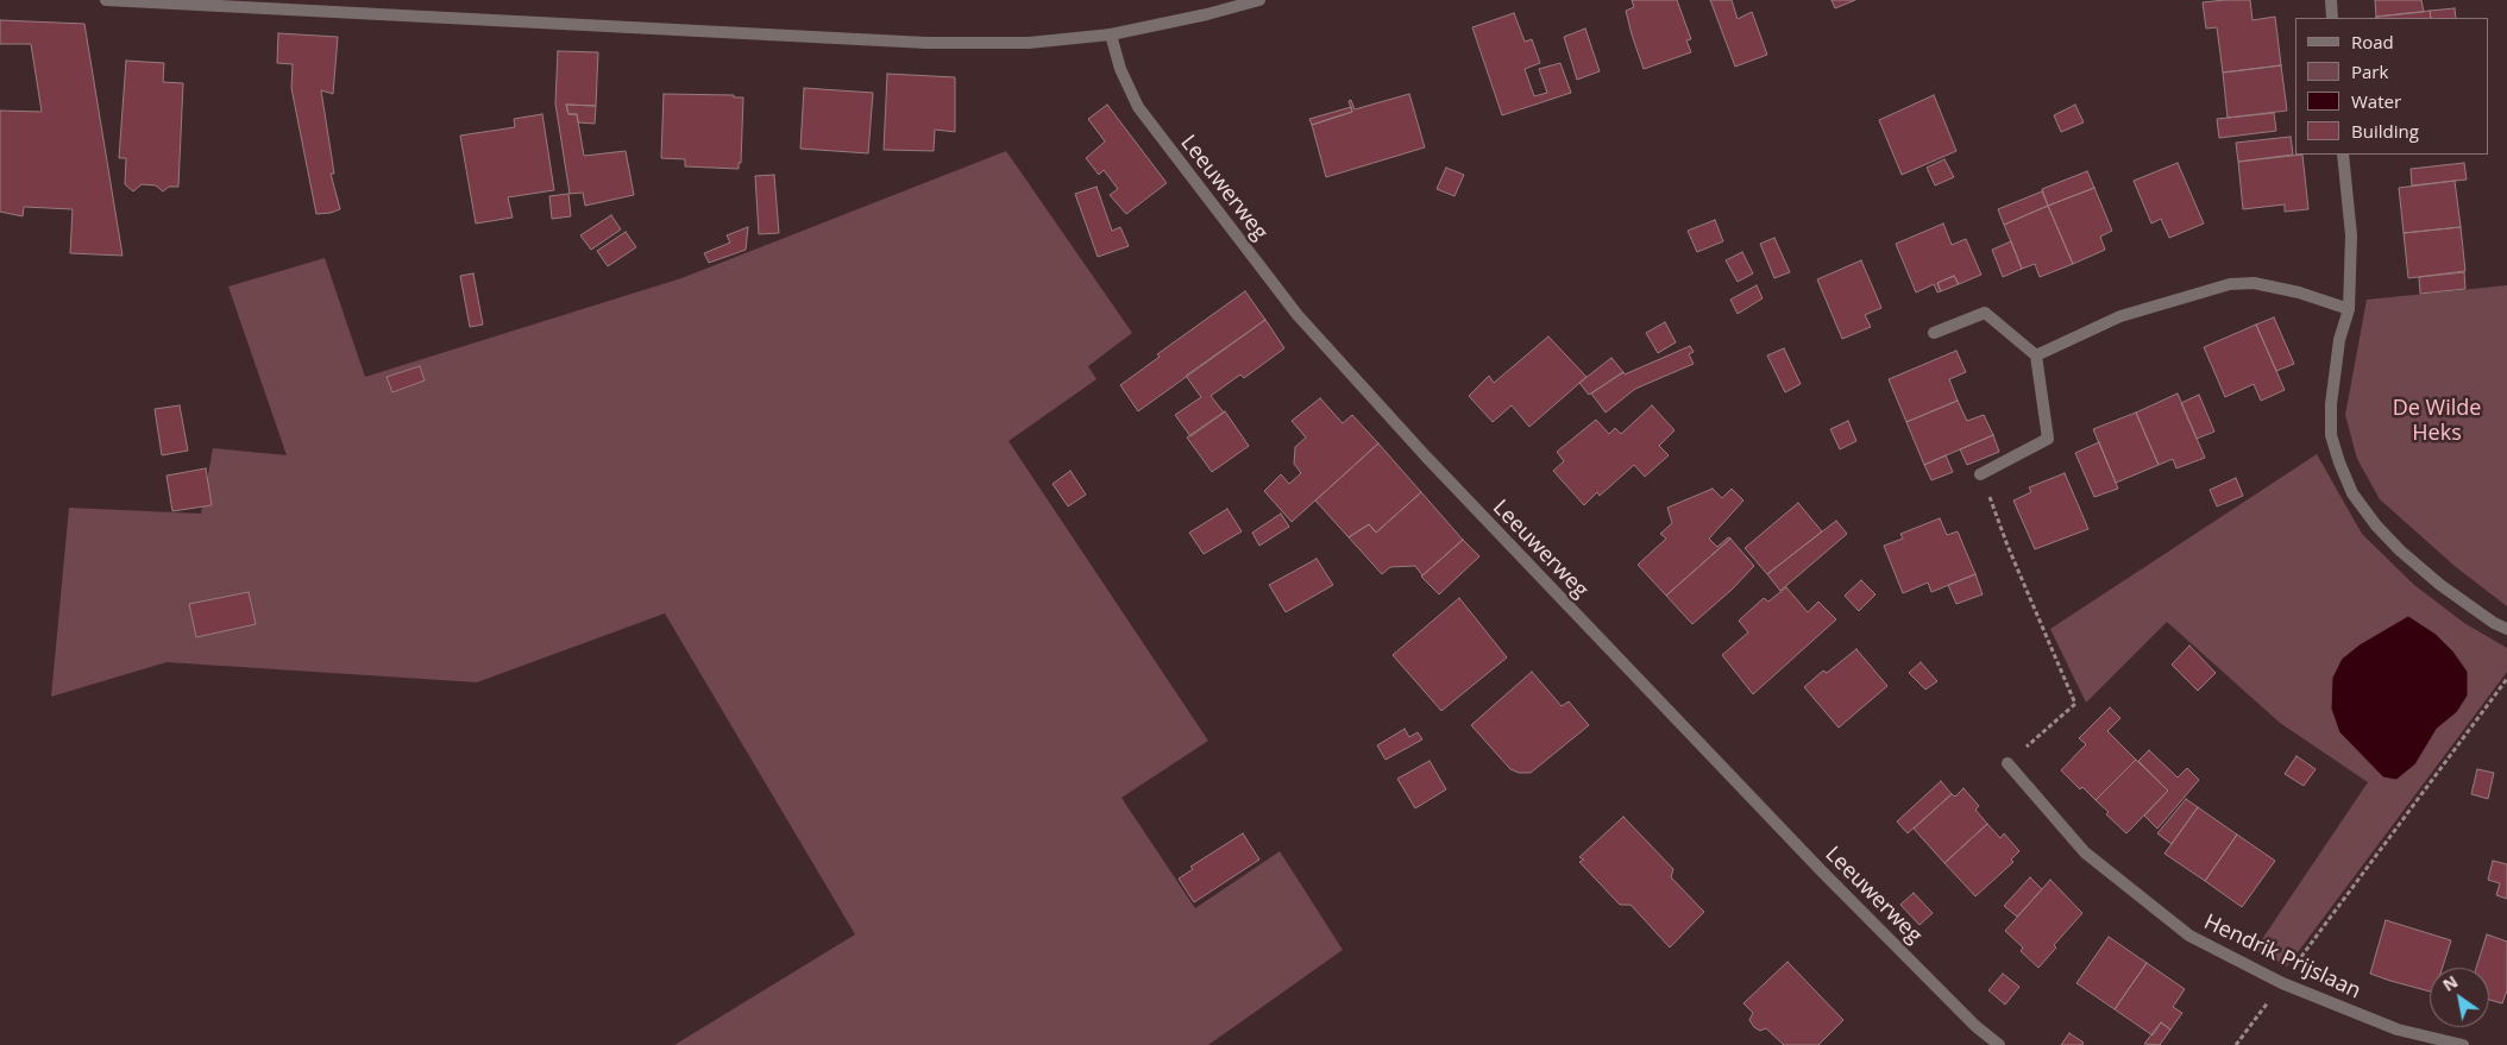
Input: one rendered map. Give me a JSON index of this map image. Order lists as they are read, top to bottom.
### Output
{
  "streets": {
    "street": ["Leeuwerweg", "Hendrik Prijslaan"]
  },
  "parks": ["De Wilde Heks"],
  "legend": [
    "Road",
    "Park",
    "Water",
    "Building"
  ],
  "north": "top left"
}
